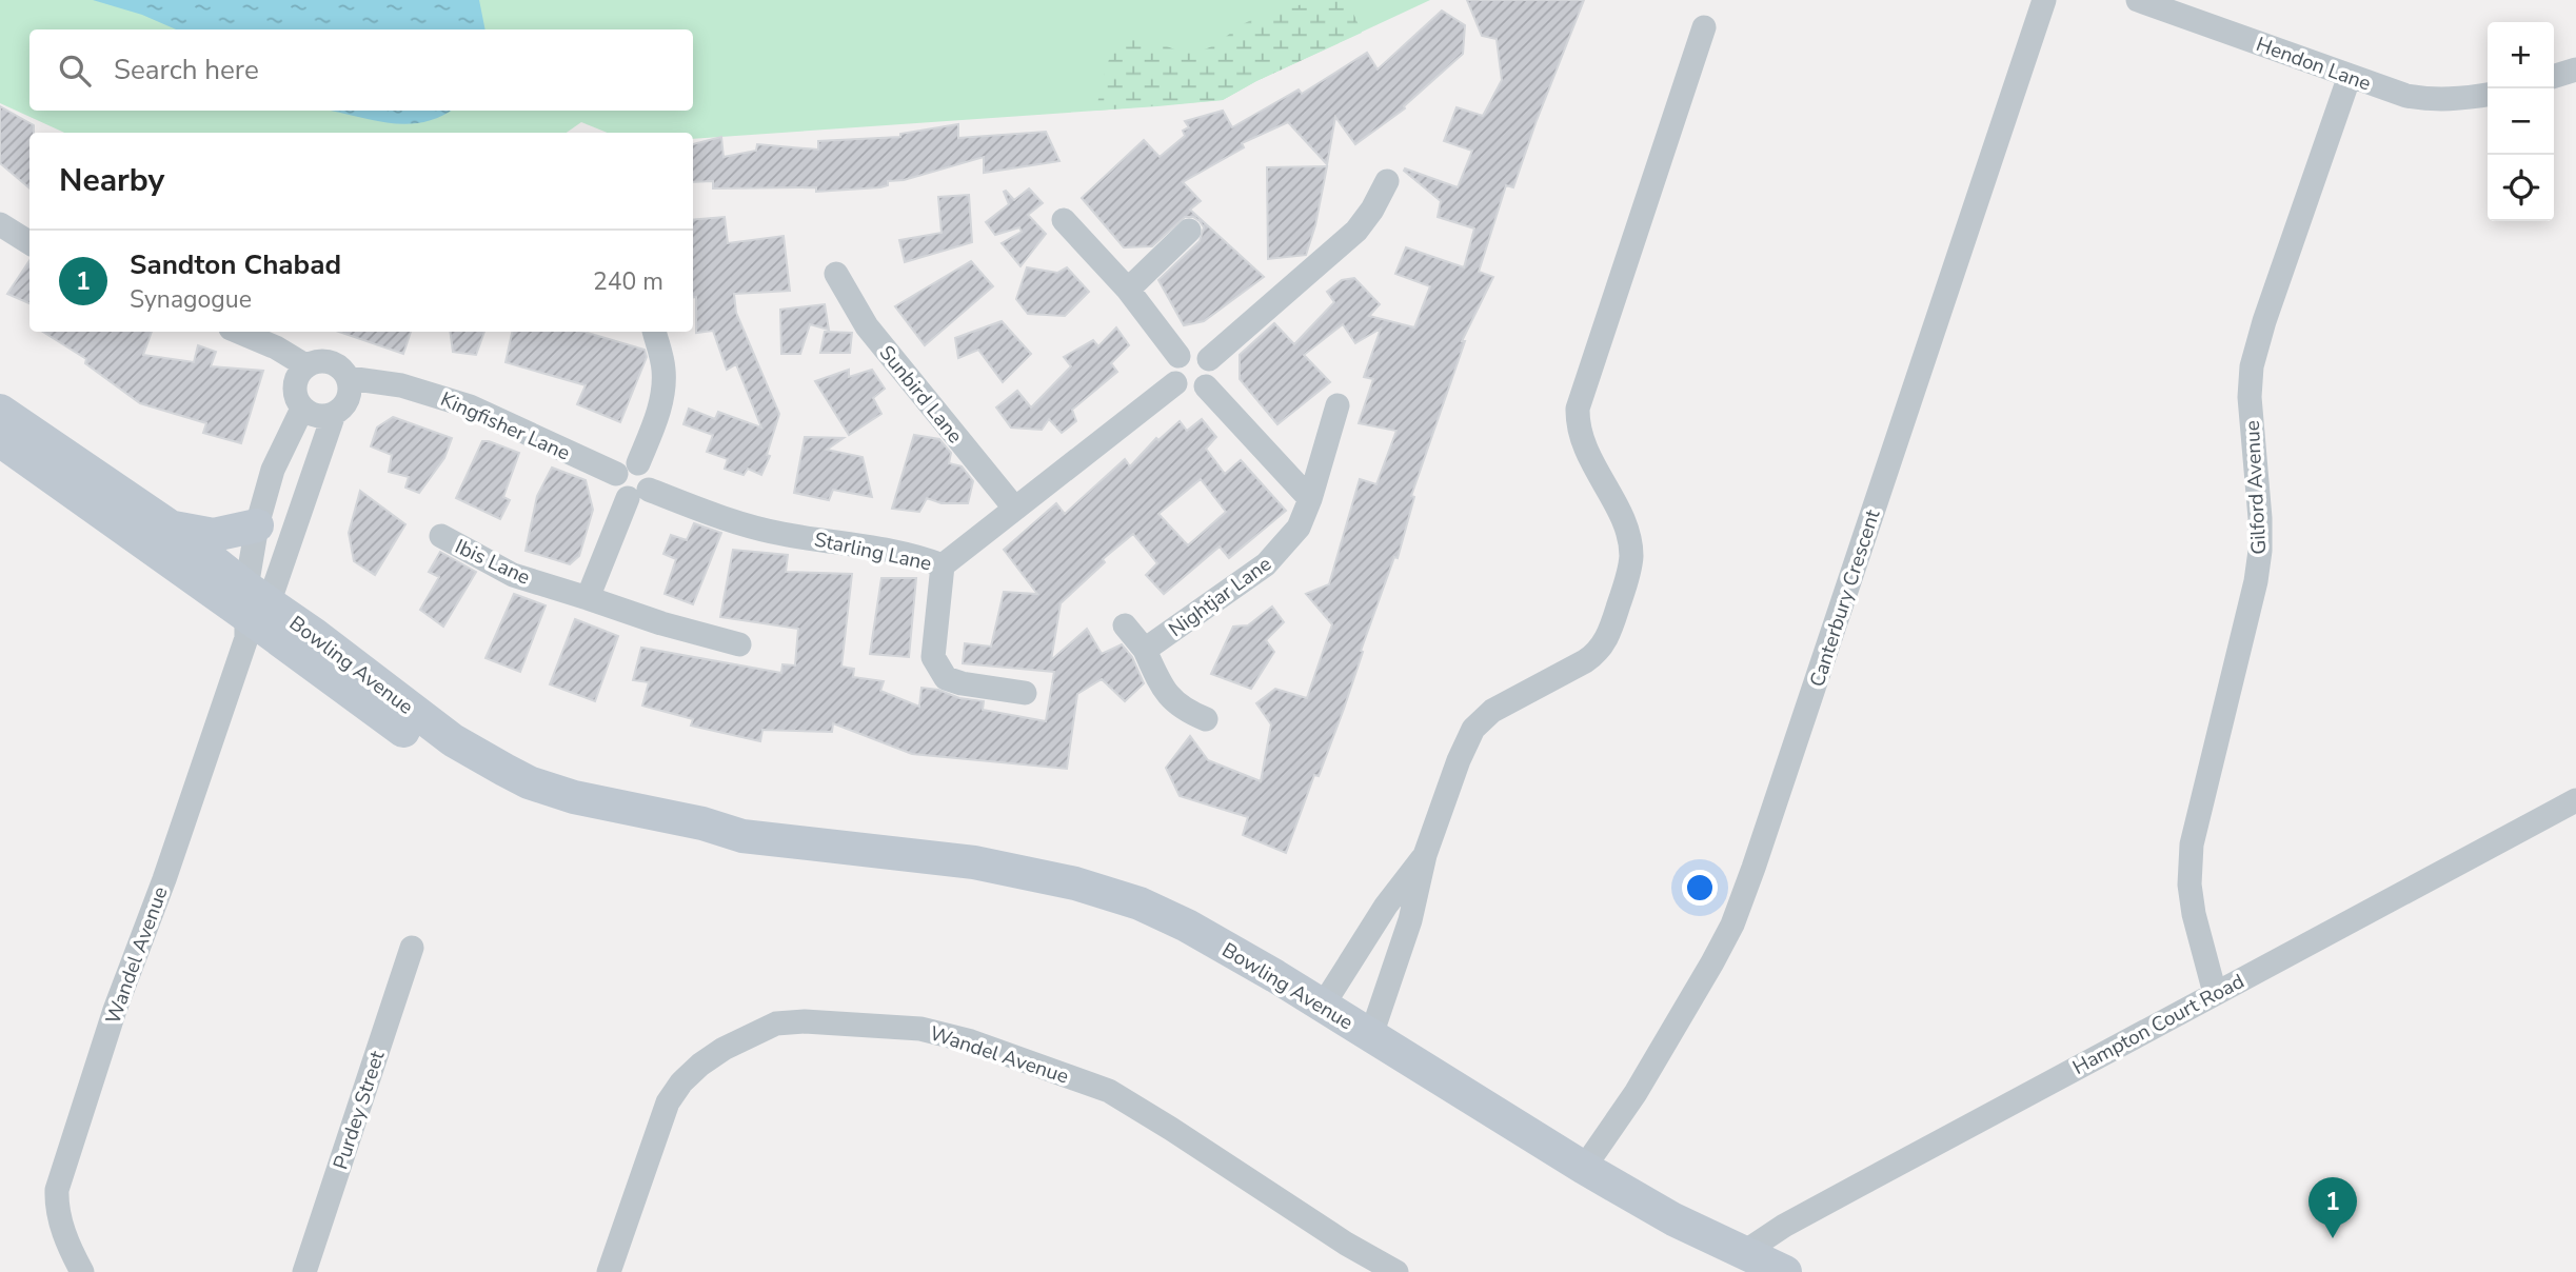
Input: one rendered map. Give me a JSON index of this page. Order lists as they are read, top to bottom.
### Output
{
  "streets": {
    "main road": ["Bowling Avenue"],
    "street": [
      "Hendon Lane",
      "Sunbird Lane",
      "Kingfisher Lane",
      "Gilford Avenue",
      "Starling Lane",
      "Ibis Lane",
      "Nightjar Lane",
      "Canterbury Crescent",
      "Wandel Avenue",
      "Hampton Court Road",
      "Purdey Street"
    ]
  },
  "crossings": [
    ["Hendon Lane", "Gilford Avenue"],
    ["Sunbird Lane", "Starling Lane"],
    ["Kingfisher Lane", "Starling Lane"],
    ["Kingfisher Lane", "Wandel Avenue"],
    ["Gilford Avenue", "Hampton Court Road"],
    ["Canterbury Crescent", "Bowling Avenue"],
    ["Bowling Avenue", "Wandel Avenue"],
    ["Bowling Avenue", "Hampton Court Road"]
  ],
  "page": {
    "map_buttons": ["+", "−"],
    "search": "Search here",
    "heading": "Nearby",
    "list": [
      {
        "mark": "1",
        "name": "Sandton Chabad",
        "note": "Synagogue",
        "value": "240 m"
      }
    ],
    "pins": "1"
  }
}
